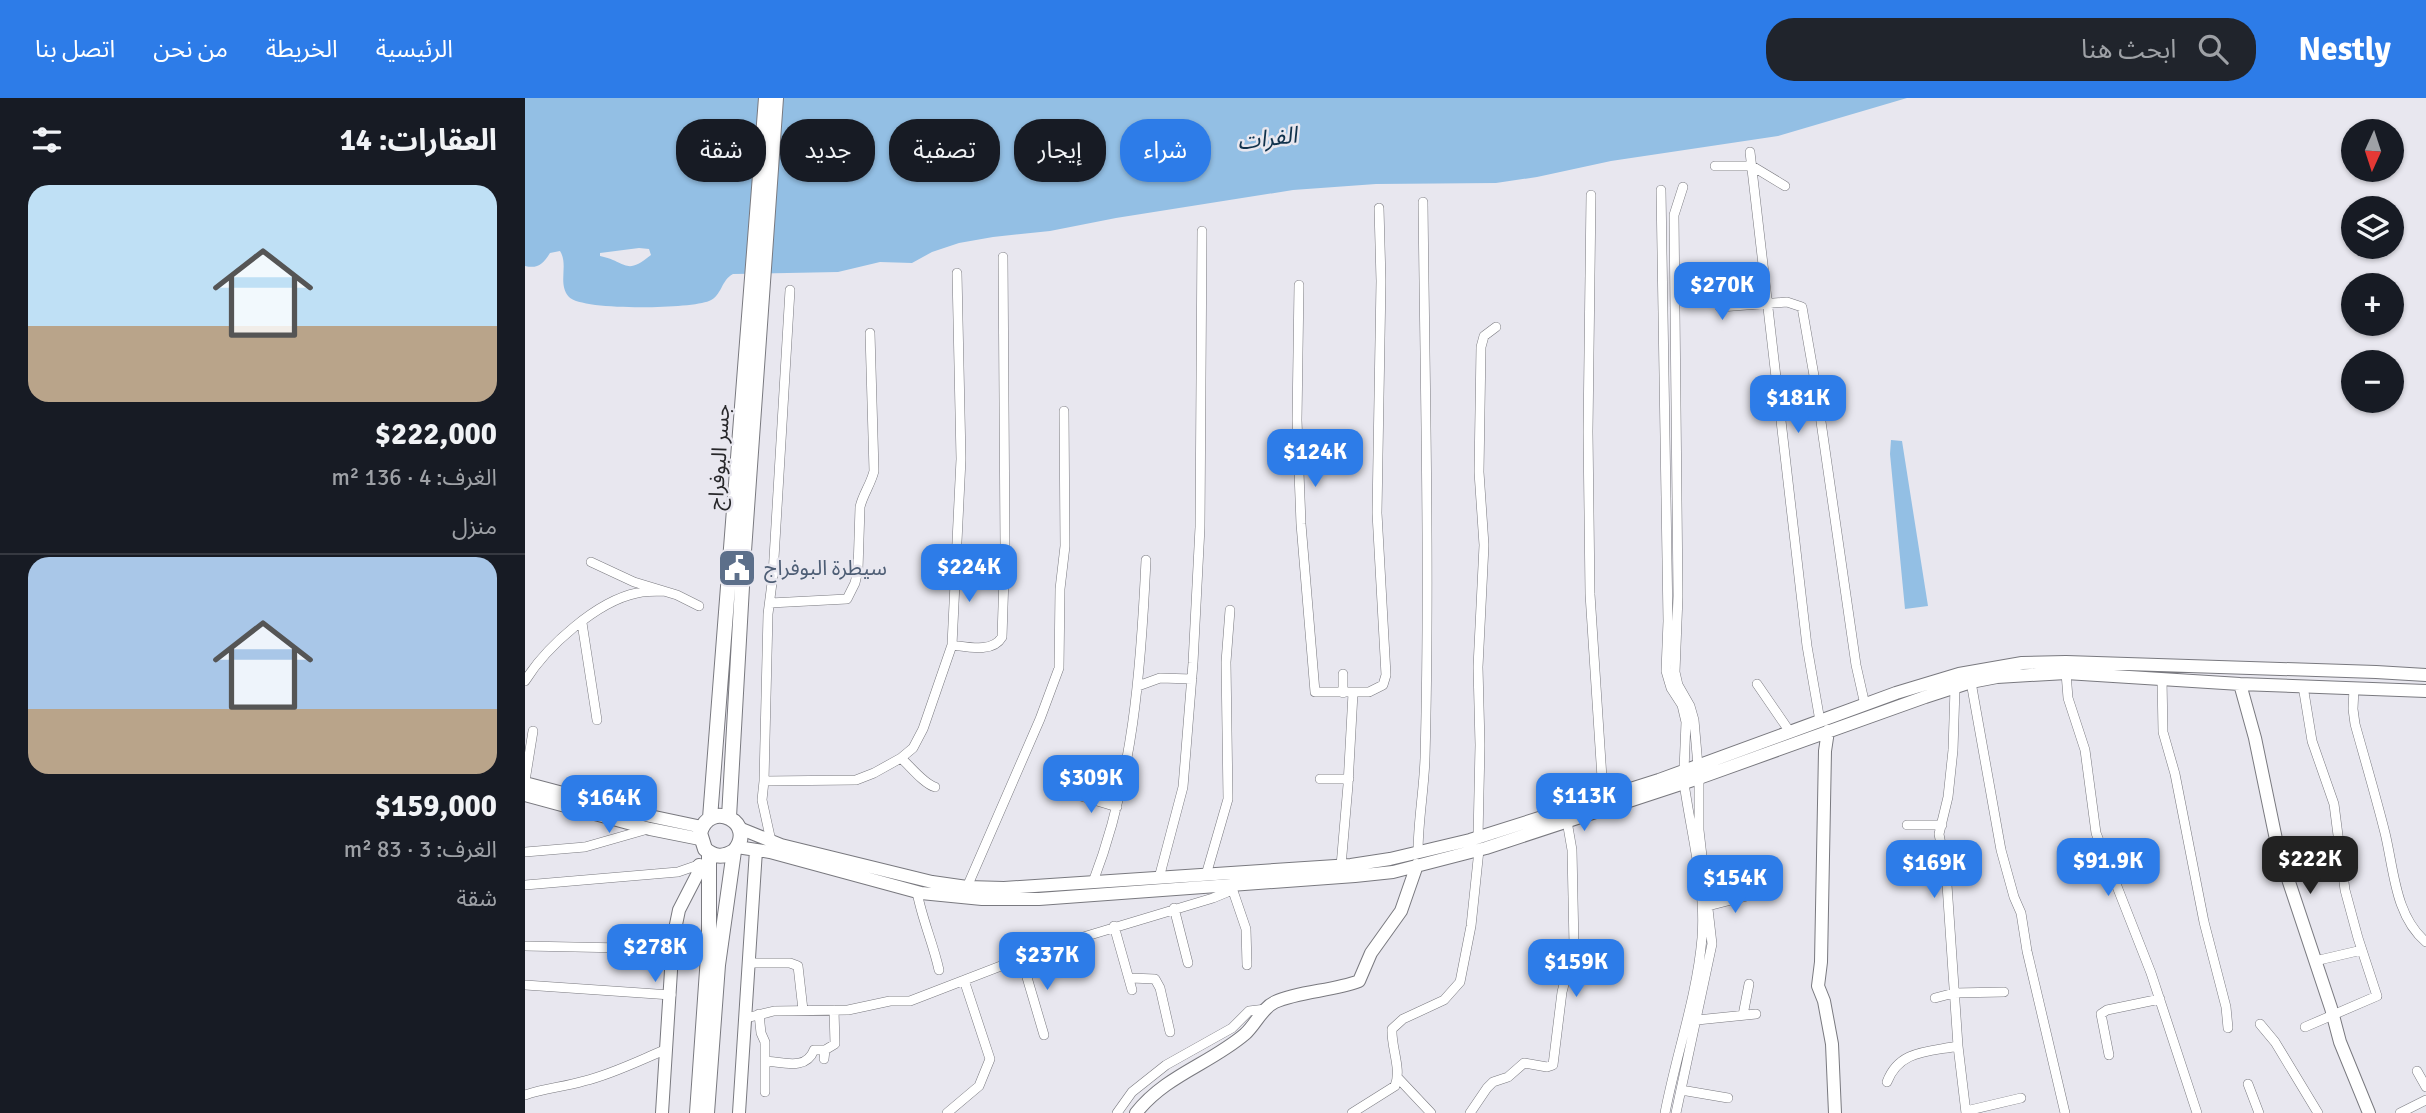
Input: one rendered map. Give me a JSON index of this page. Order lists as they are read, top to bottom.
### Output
{
  "streets": {
    "main road": ["جسر البوفراج"]
  },
  "water": ["الفرات"],
  "places": {
    "public building": ["سيطرة البوفراج"]
  },
  "north": "bottom",
  "page": {
    "header": "Nestly",
    "search": "ابحث هنا",
    "nav": [
      "الرئيسية",
      "الخريطة",
      "من نحن",
      "اتصل بنا"
    ],
    "heading": "العقارات: 14",
    "map_buttons": ["+", "−"],
    "chip": [
      "شراء",
      "إيجار",
      "تصفية",
      "جديد",
      "شقة"
    ],
    "list": [
      {
        "name": "$222,000",
        "note": "الغرف: 4 · 136 m² · منزل"
      },
      {
        "name": "$159,000",
        "note": "الغرف: 3 · 83 m² · شقة"
      }
    ],
    "price": [
      "$270K",
      "$181K",
      "$124K",
      "$224K",
      "$309K",
      "$113K",
      "$164K",
      "$222K",
      "$91.9K",
      "$169K",
      "$154K",
      "$278K",
      "$237K",
      "$159K"
    ]
  }
}
